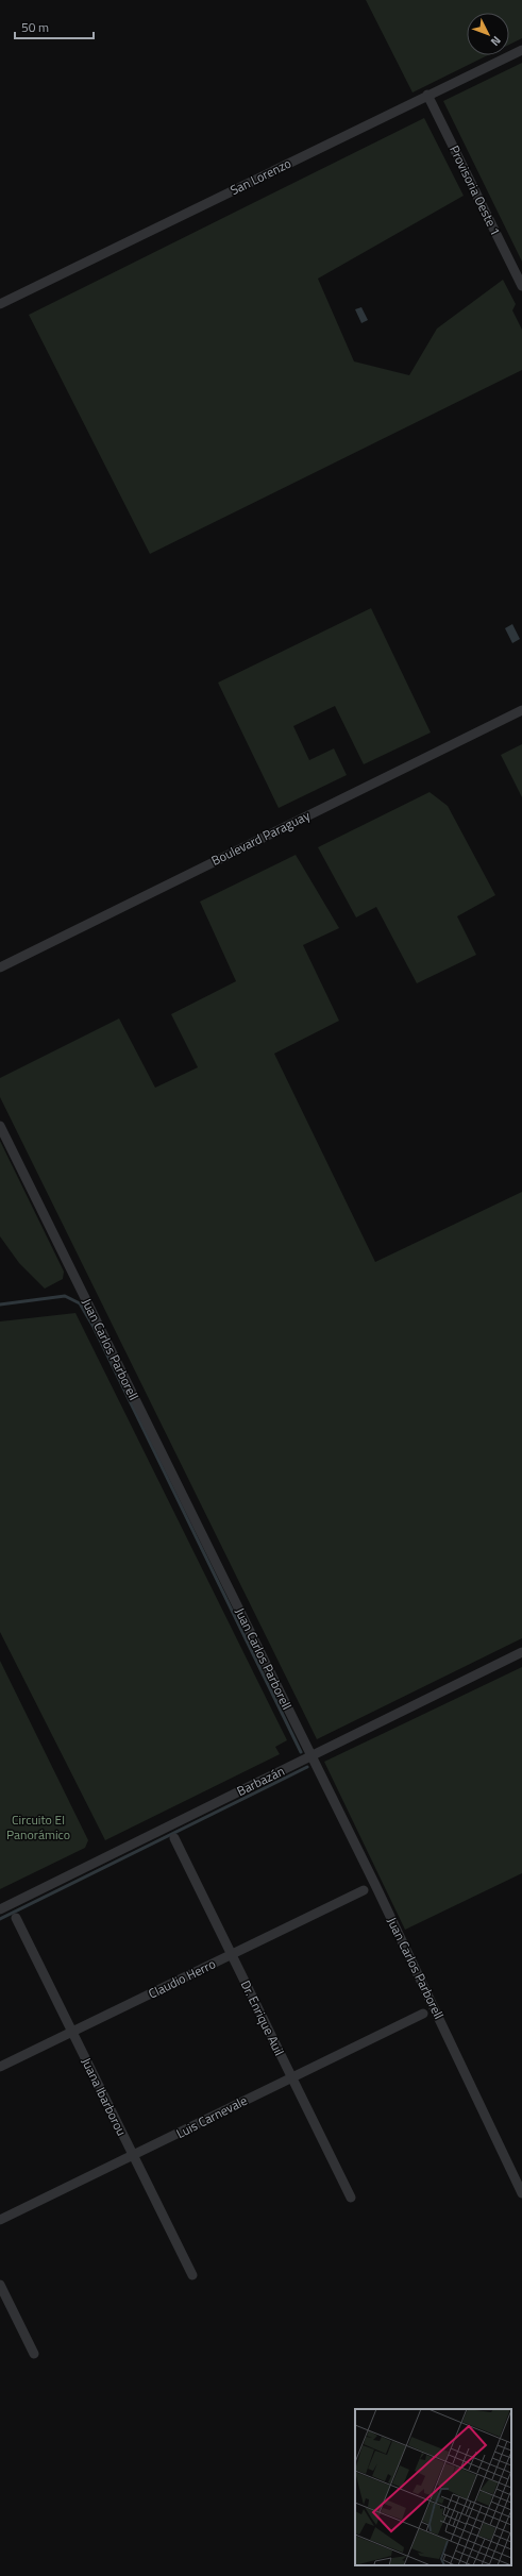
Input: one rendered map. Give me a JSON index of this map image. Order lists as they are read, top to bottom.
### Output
{
  "streets": {
    "street": [
      "San Lorenzo",
      "Provisoria Oeste 1",
      "Boulevard Paraguay",
      "Juan Carlos Parborell",
      "Barbazán",
      "Claudio Herro",
      "Dr. Enrique Auil",
      "Juana Ibarborou",
      "Luis Carnevale"
    ]
  },
  "crossings": [
    ["San Lorenzo", "Provisoria Oeste 1"],
    ["Juan Carlos Parborell", "Barbazán"],
    ["Claudio Herro", "Dr. Enrique Auil"],
    ["Claudio Herro", "Juana Ibarborou"],
    ["Dr. Enrique Auil", "Luis Carnevale"],
    ["Juana Ibarborou", "Luis Carnevale"]
  ],
  "parks": ["Circuito El Panorámico"],
  "scale_bar": "50 m",
  "north": "bottom right"
}
